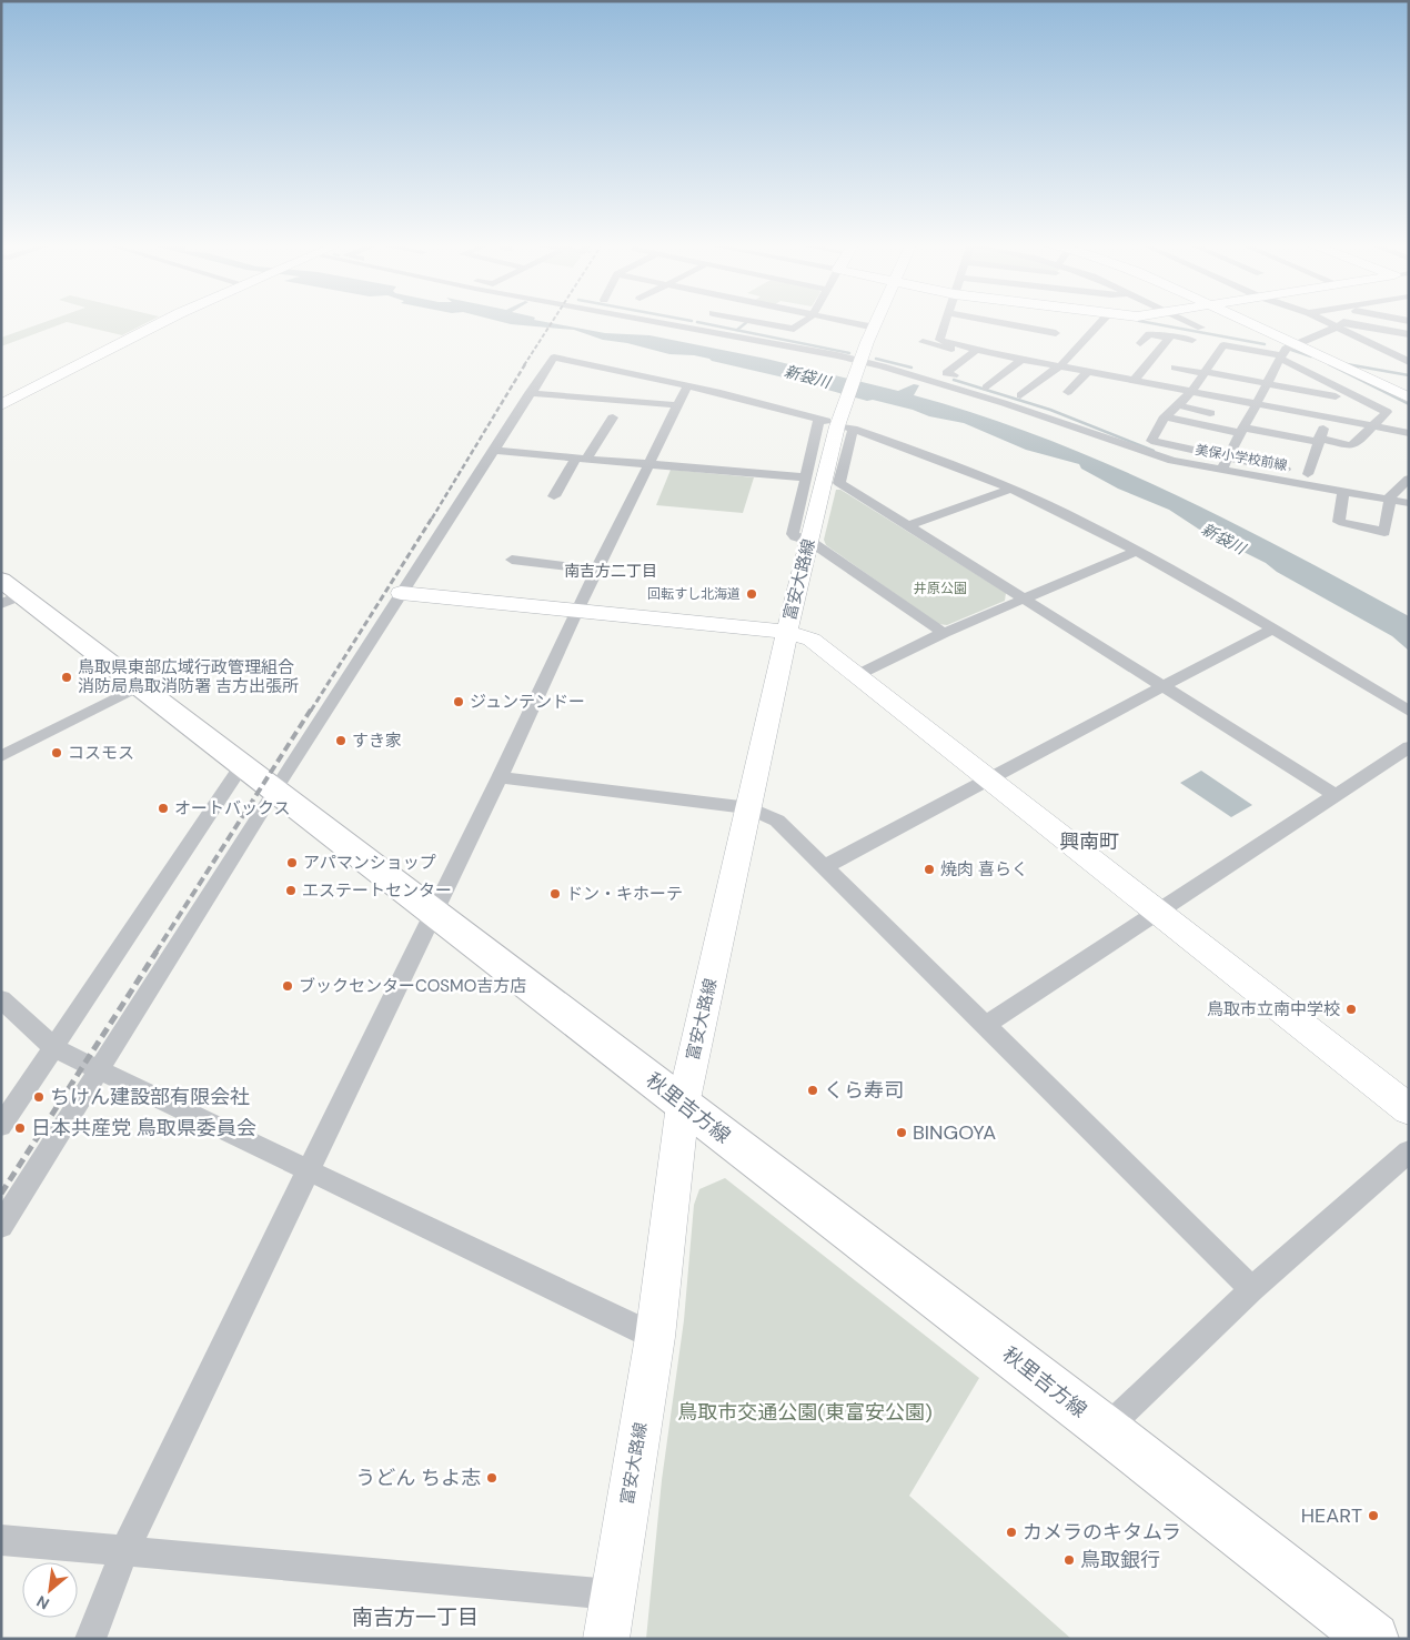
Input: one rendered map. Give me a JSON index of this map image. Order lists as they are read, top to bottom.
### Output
{
  "streets": {
    "main road": ["秋里吉方線"],
    "street": ["美保小学校前線", "富安大路線"]
  },
  "crossings": [
    ["美保小学校前線", "富安大路線"],
    ["富安大路線", "秋里吉方線"]
  ],
  "districts": ["南吉方二丁目", "興南町", "南吉方一丁目"],
  "water": ["新袋川"],
  "parks": ["井原公園", "鳥取市交通公園(東富安公園)"],
  "places": [
    "回転すし北海道",
    "鳥取県東部広域行政管理組合 消防局鳥取消防署 吉方出張所",
    "ジュンテンドー",
    "すき家",
    "コスモス",
    "オートバックス",
    "アパマンショップ",
    "焼肉 喜らく",
    "エステートセンター",
    "ドン・キホーテ",
    "ブックセンターCOSMO吉方店",
    "鳥取市立南中学校",
    "くら寿司",
    "ちけん建設部有限会社",
    "日本共産党 鳥取県委員会",
    "BINGOYA",
    "うどん ちよ志",
    "HEART",
    "カメラのキタムラ",
    "鳥取銀行"
  ],
  "north": "bottom left"
}
